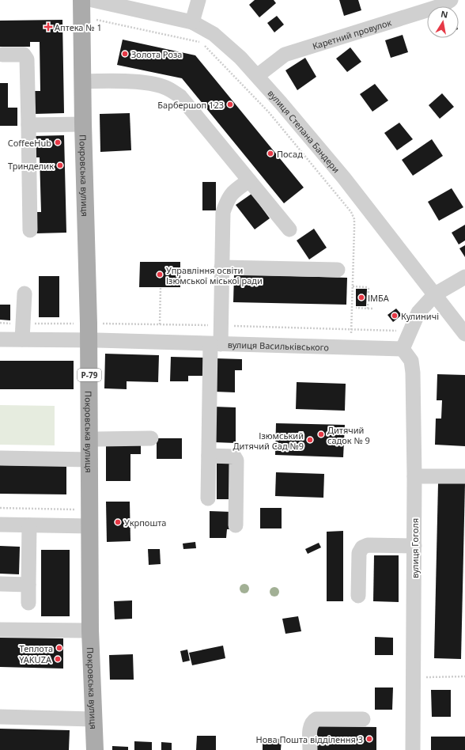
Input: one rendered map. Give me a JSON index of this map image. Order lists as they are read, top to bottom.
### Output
{
  "streets": {
    "main road": ["Покровська вулиця", "Р-79"],
    "street": [
      "Каретний провулок",
      "вулиця Степана Бандери",
      "вулиця Васильківського",
      "вулиця Гоголя"
    ]
  },
  "crossings": [
    ["Каретний провулок", "вулиця Степана Бандери"],
    ["Покровська вулиця", "вулиця Васильківського"],
    ["вулиця Васильківського", "вулиця Гоголя"]
  ],
  "places": {
    "health": ["Аптека № 1"],
    "other": [
      "Золота Роза",
      "Барбершоп 123",
      "CoffeeHub",
      "Посад",
      "Тринделик",
      "Управління освіти Ізюмської міської ради",
      "ІМБА",
      "Кулиничі",
      "Дитячий садок № 9",
      "Ізюмський Дитячий Сад №9",
      "Укрпошта",
      "Теплота",
      "YAKUZA",
      "Нова Пошта відділення 3"
    ]
  },
  "north": "top"
}
